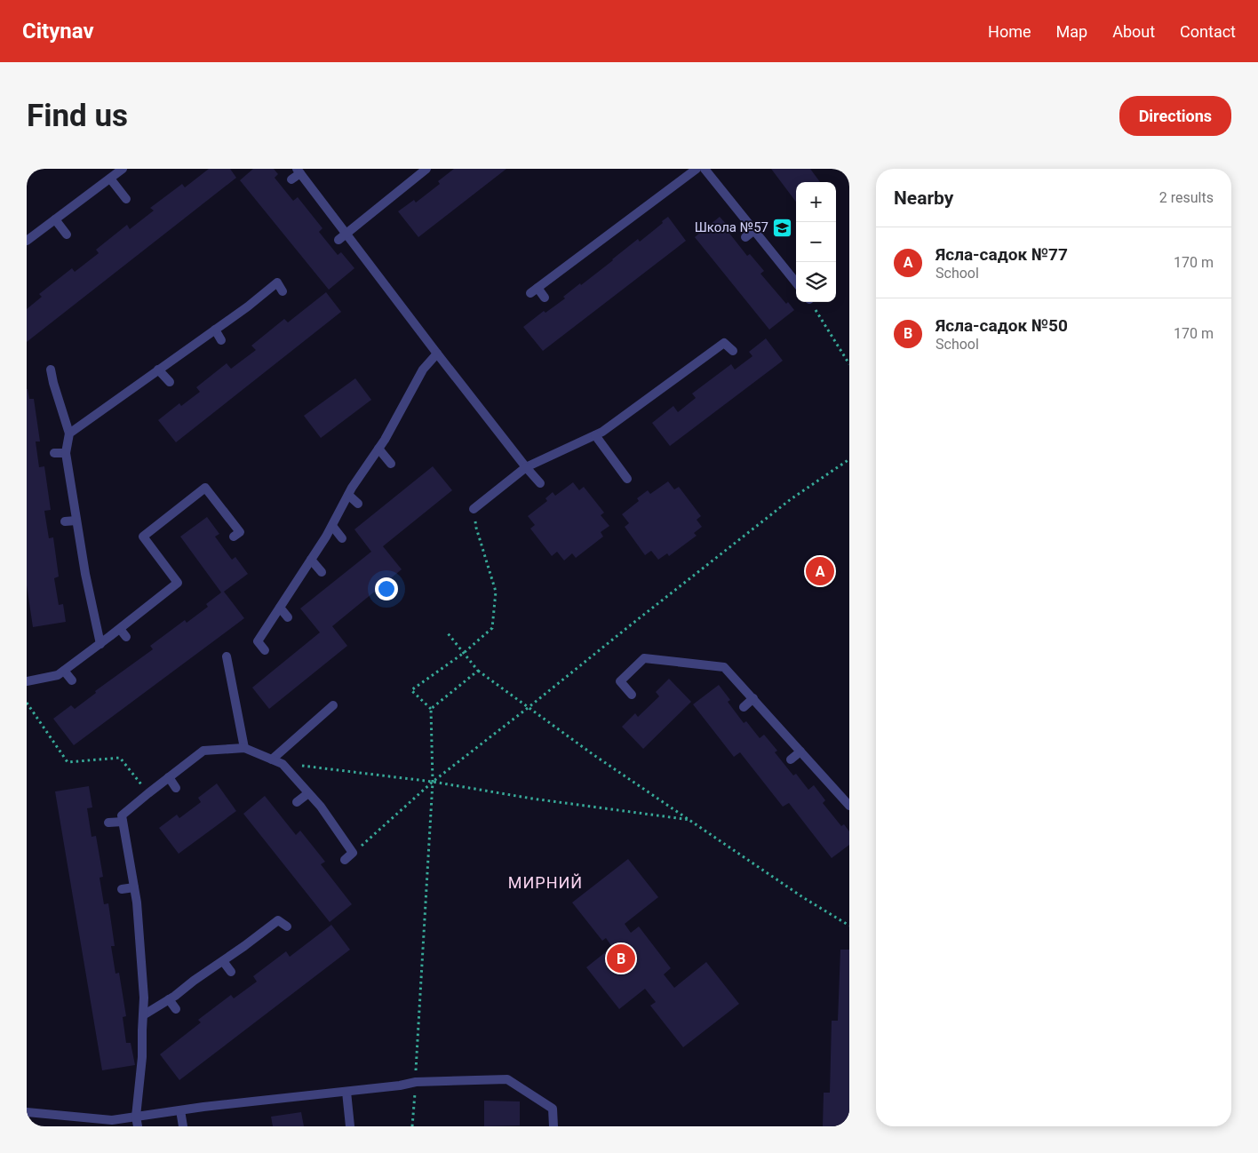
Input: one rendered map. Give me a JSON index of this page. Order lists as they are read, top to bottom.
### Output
{
  "districts": ["МИРНИЙ"],
  "places": {
    "school or university": ["Школа №57"]
  },
  "page": {
    "header": "Citynav",
    "nav": [
      "Home",
      "Map",
      "About",
      "Contact"
    ],
    "buttons": "Directions",
    "title": "Find us",
    "heading": ["Nearby", "2 results"],
    "map_buttons": ["+", "−"],
    "list": [
      {
        "mark": "A",
        "name": "Ясла-садок №77",
        "note": "School",
        "value": "170 m"
      },
      {
        "mark": "B",
        "name": "Ясла-садок №50",
        "note": "School",
        "value": "170 m"
      }
    ],
    "pins": ["A", "B"]
  }
}
